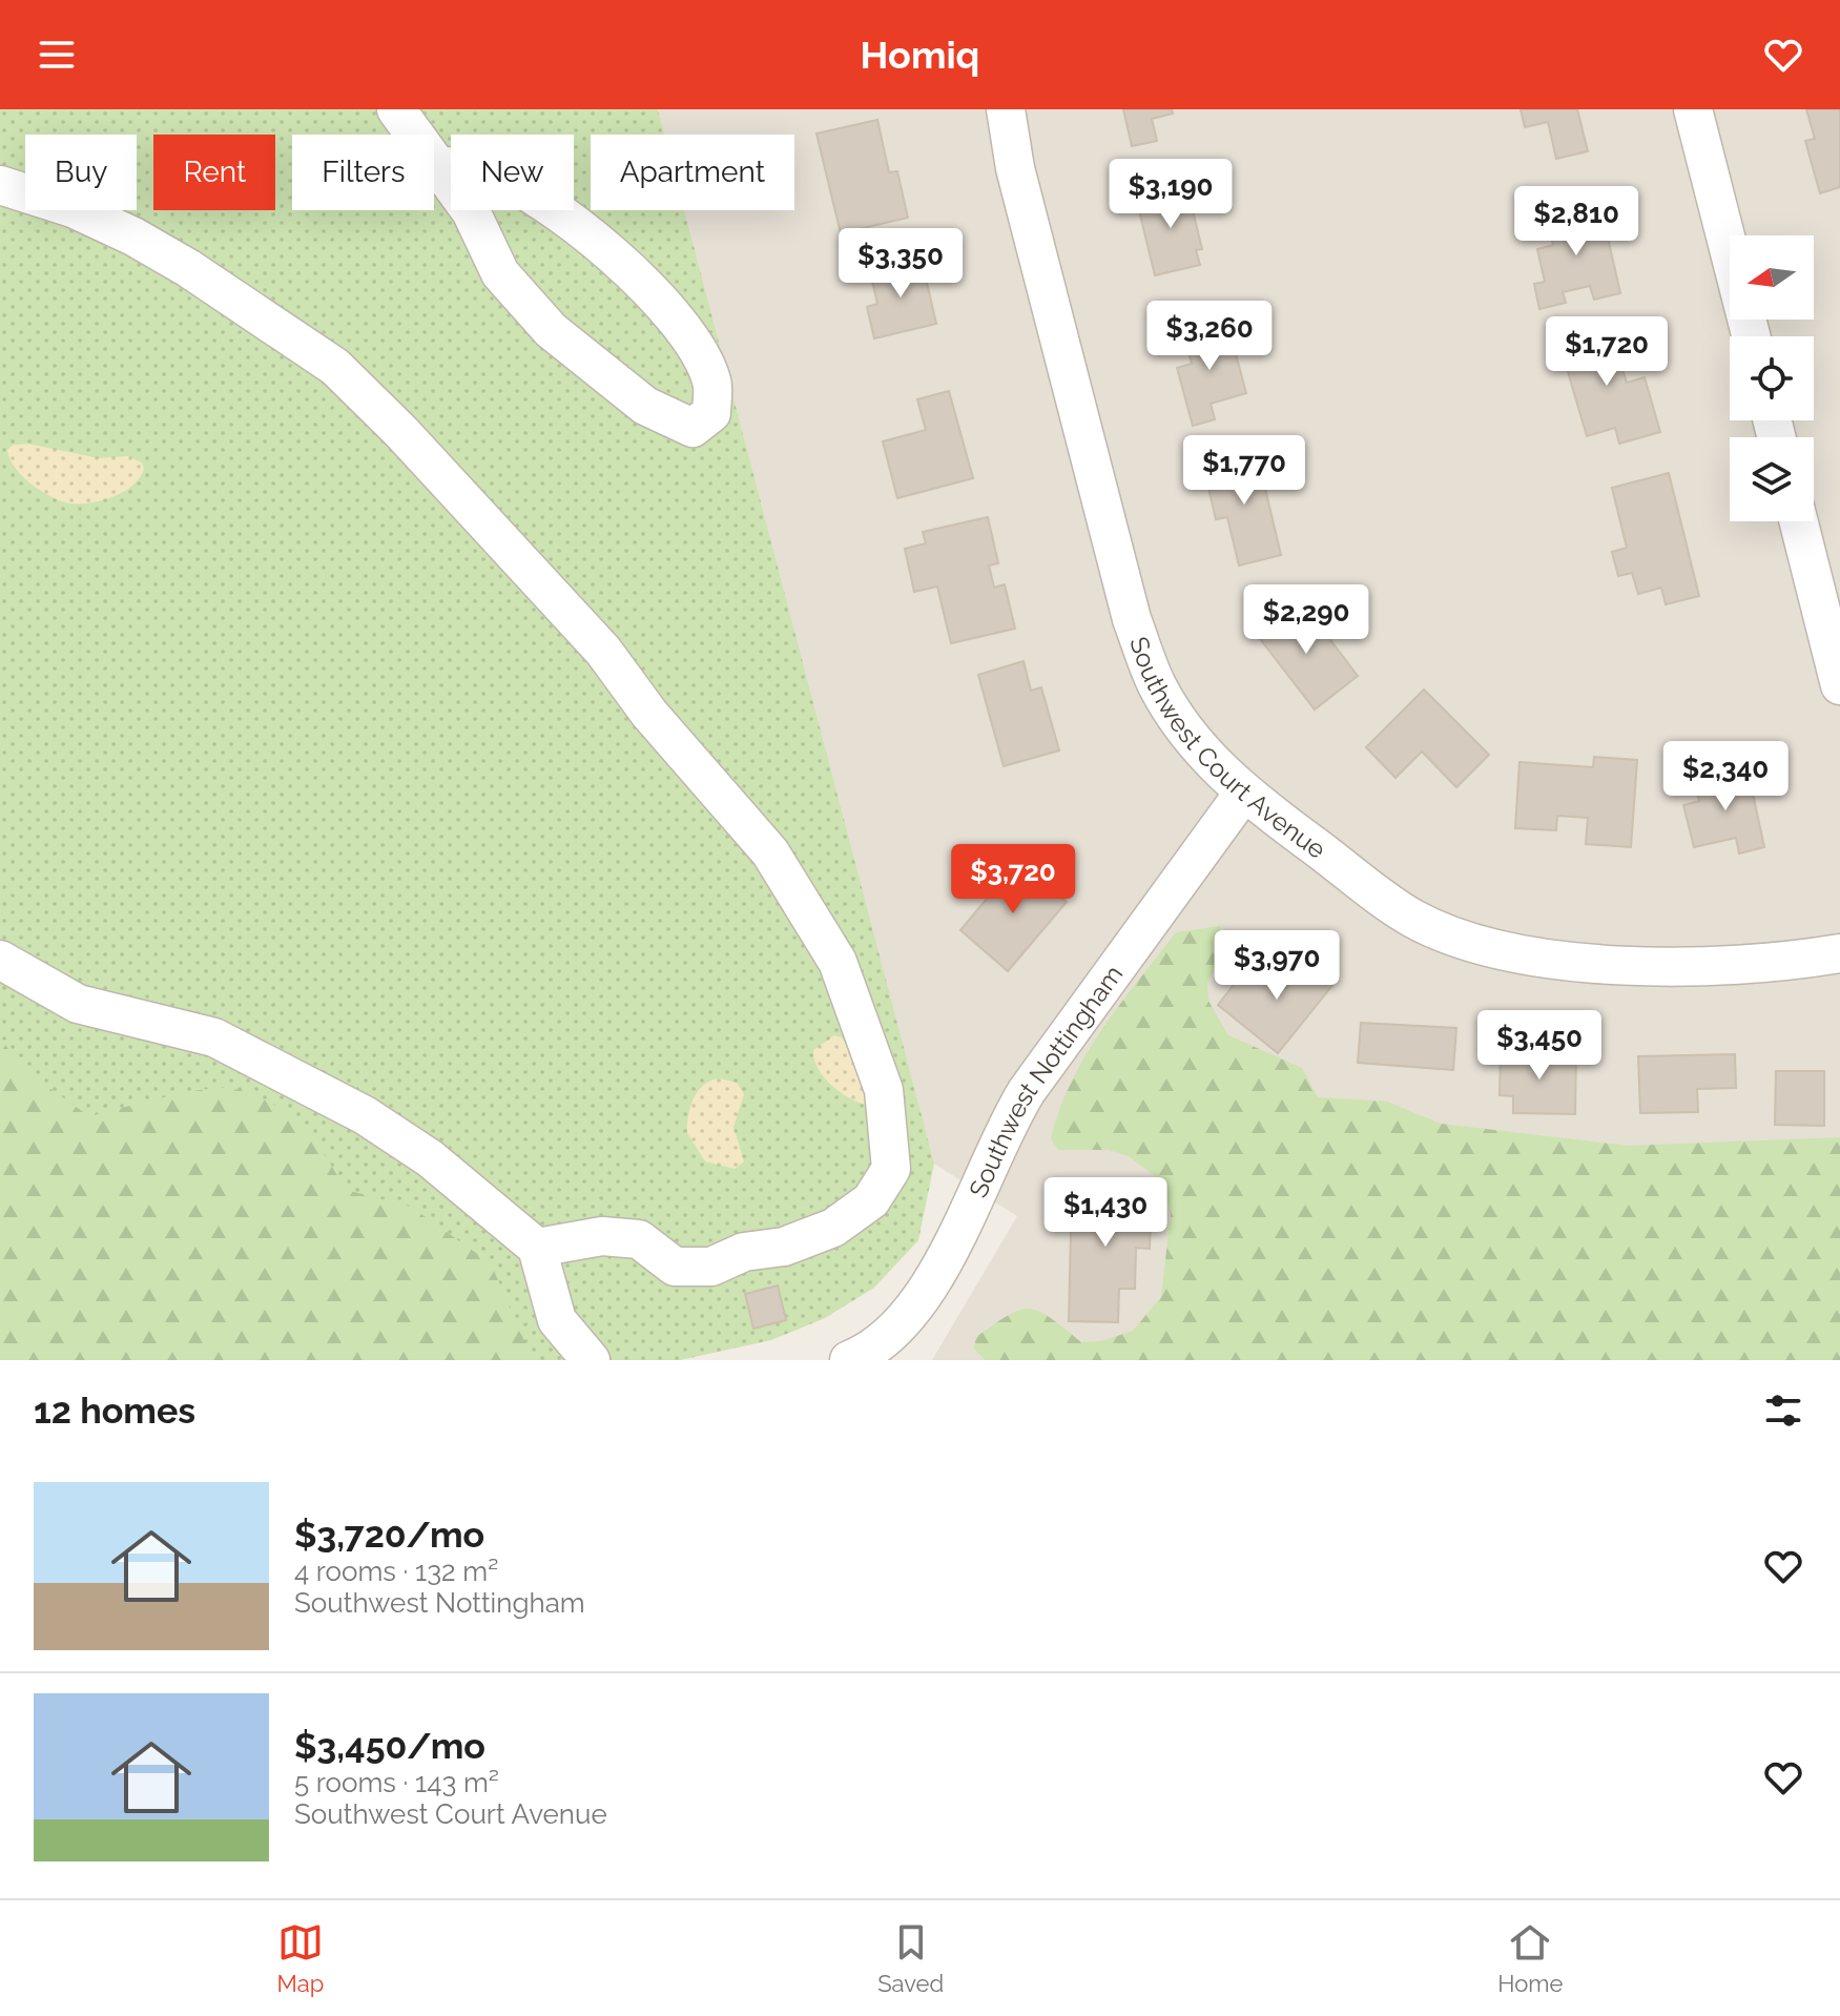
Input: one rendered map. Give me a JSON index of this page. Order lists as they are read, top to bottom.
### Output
{
  "streets": {
    "street": ["Southwest Court Avenue", "Southwest Nottingham"]
  },
  "crossings": [
    ["Southwest Court Avenue", "Southwest Nottingham"]
  ],
  "north": "left",
  "page": {
    "header": "Homiq",
    "chip": [
      "Buy",
      "Rent",
      "Filters",
      "New",
      "Apartment"
    ],
    "price": [
      "$3,190",
      "$2,810",
      "$3,350",
      "$3,260",
      "$1,720",
      "$1,770",
      "$2,290",
      "$2,340",
      "$3,720",
      "$3,970",
      "$3,450",
      "$1,430"
    ],
    "heading": "12 homes",
    "list": [
      {
        "name": "$3,720/mo",
        "note": "4 rooms · 132 m² · Southwest Nottingham"
      },
      {
        "name": "$3,450/mo",
        "note": "5 rooms · 143 m² · Southwest Court Avenue"
      }
    ],
    "tabs": ["Map", "Saved", "Home"]
  }
}
